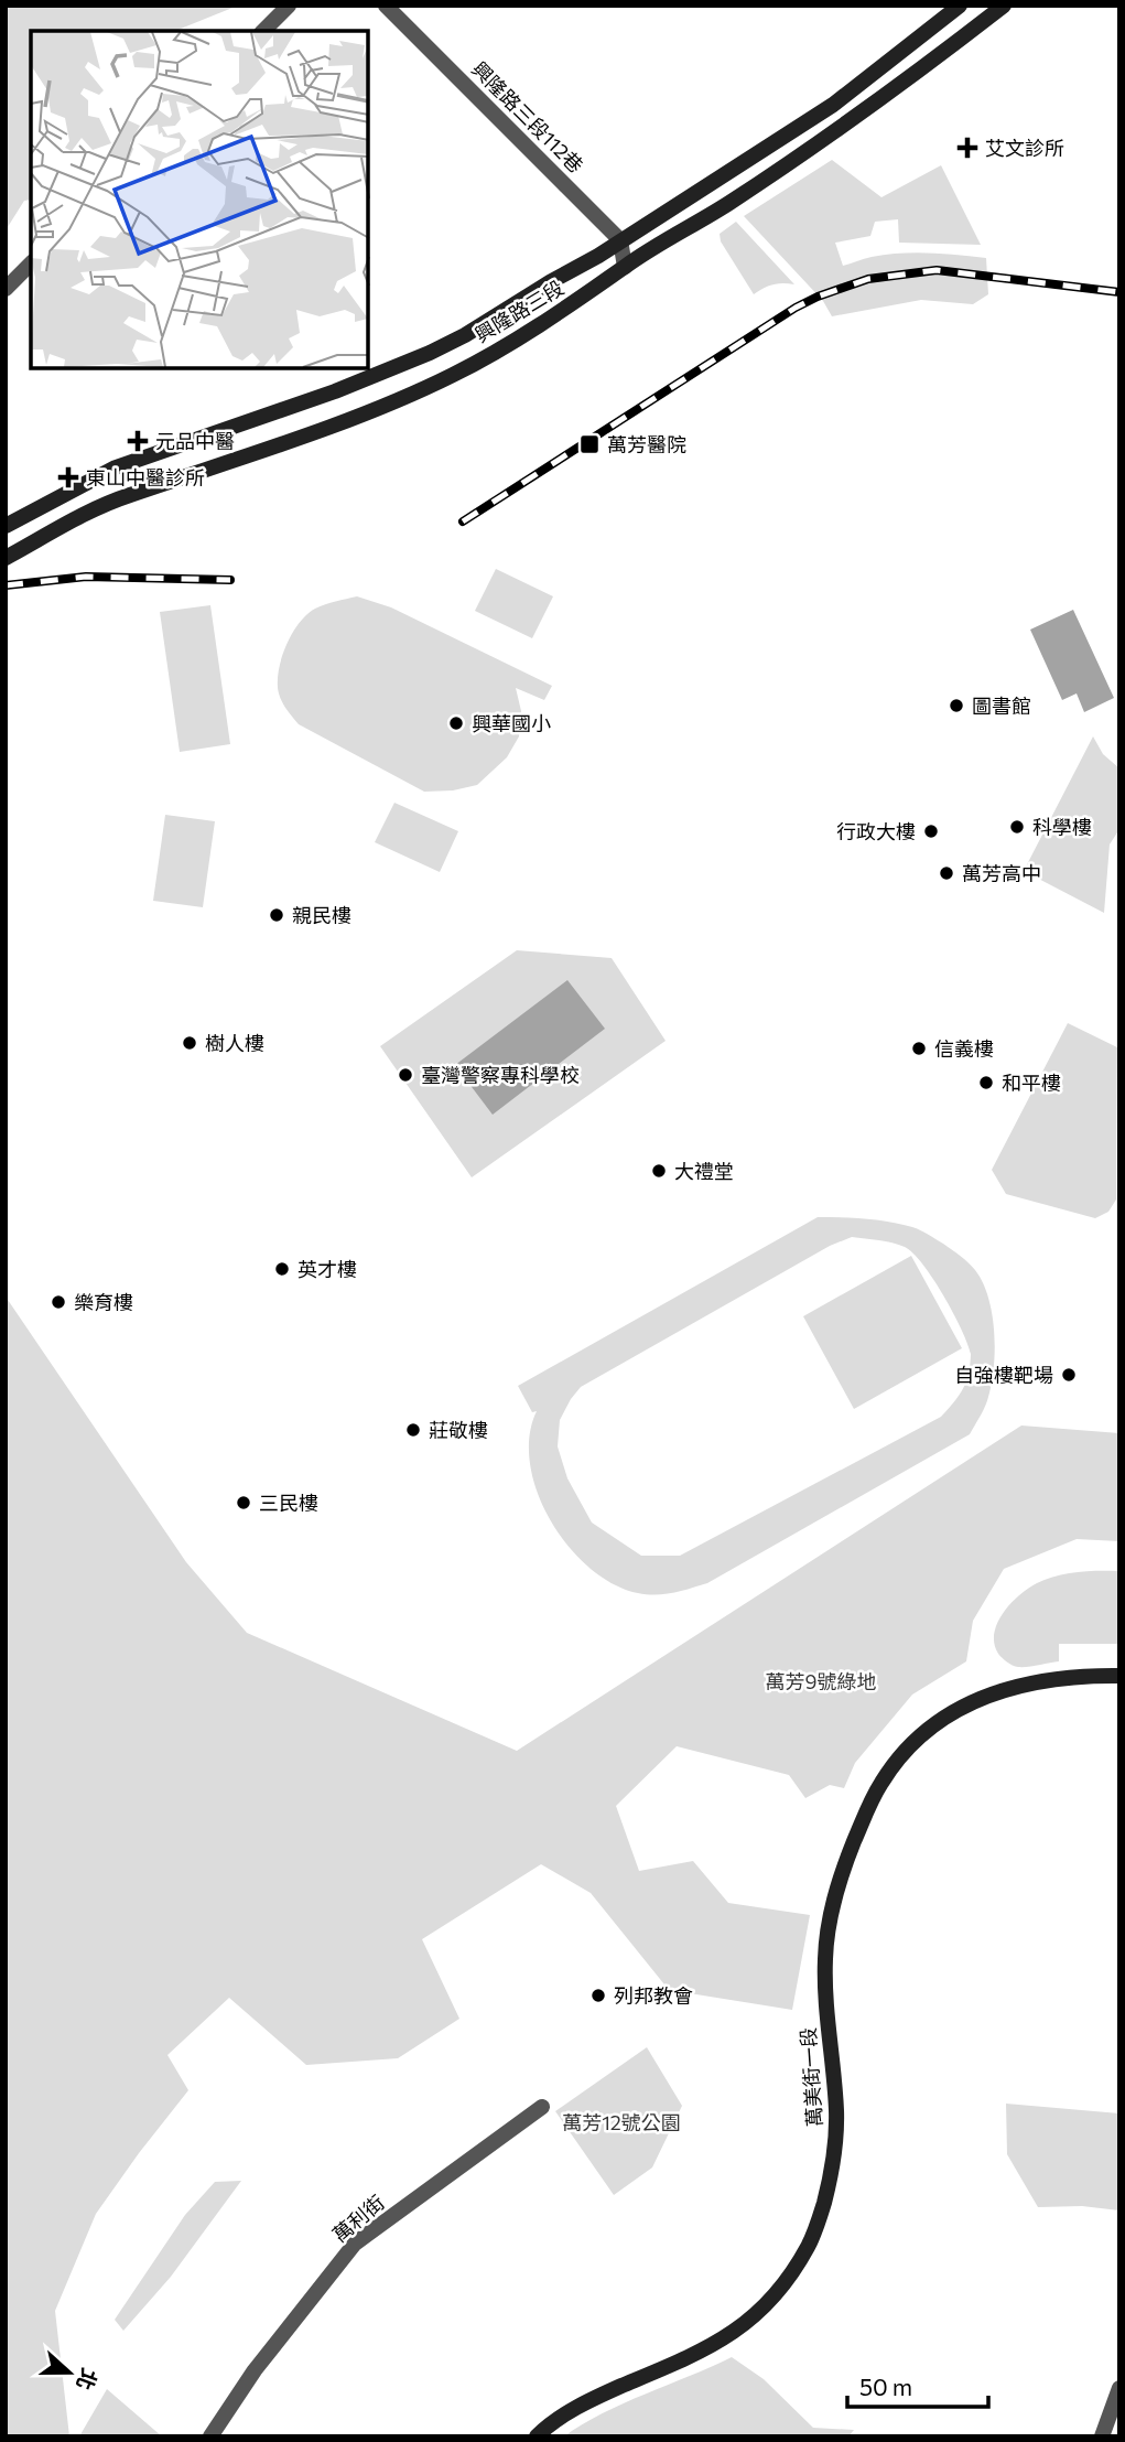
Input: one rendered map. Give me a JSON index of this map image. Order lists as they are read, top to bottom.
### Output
{
  "streets": {
    "main road": ["興隆路三段", "萬美街一段"],
    "street": ["興隆路三段112巷", "萬利街"]
  },
  "crossings": [
    ["興隆路三段112巷", "興隆路三段"]
  ],
  "parks": ["萬芳9號綠地", "萬芳12號公園"],
  "places": {
    "health": ["艾文診所", "元品中醫", "東山中醫診所"],
    "transit": ["萬芳醫院"],
    "other": [
      "圖書館",
      "興華國小",
      "科學樓",
      "行政大樓",
      "萬芳高中",
      "親民樓",
      "樹人樓",
      "信義樓",
      "臺灣警察專科學校",
      "和平樓",
      "大禮堂",
      "英才樓",
      "樂育樓",
      "自強樓靶場",
      "莊敬樓",
      "三民樓",
      "列邦教會"
    ]
  },
  "scale_bar": "50 m",
  "north": "right"
}
